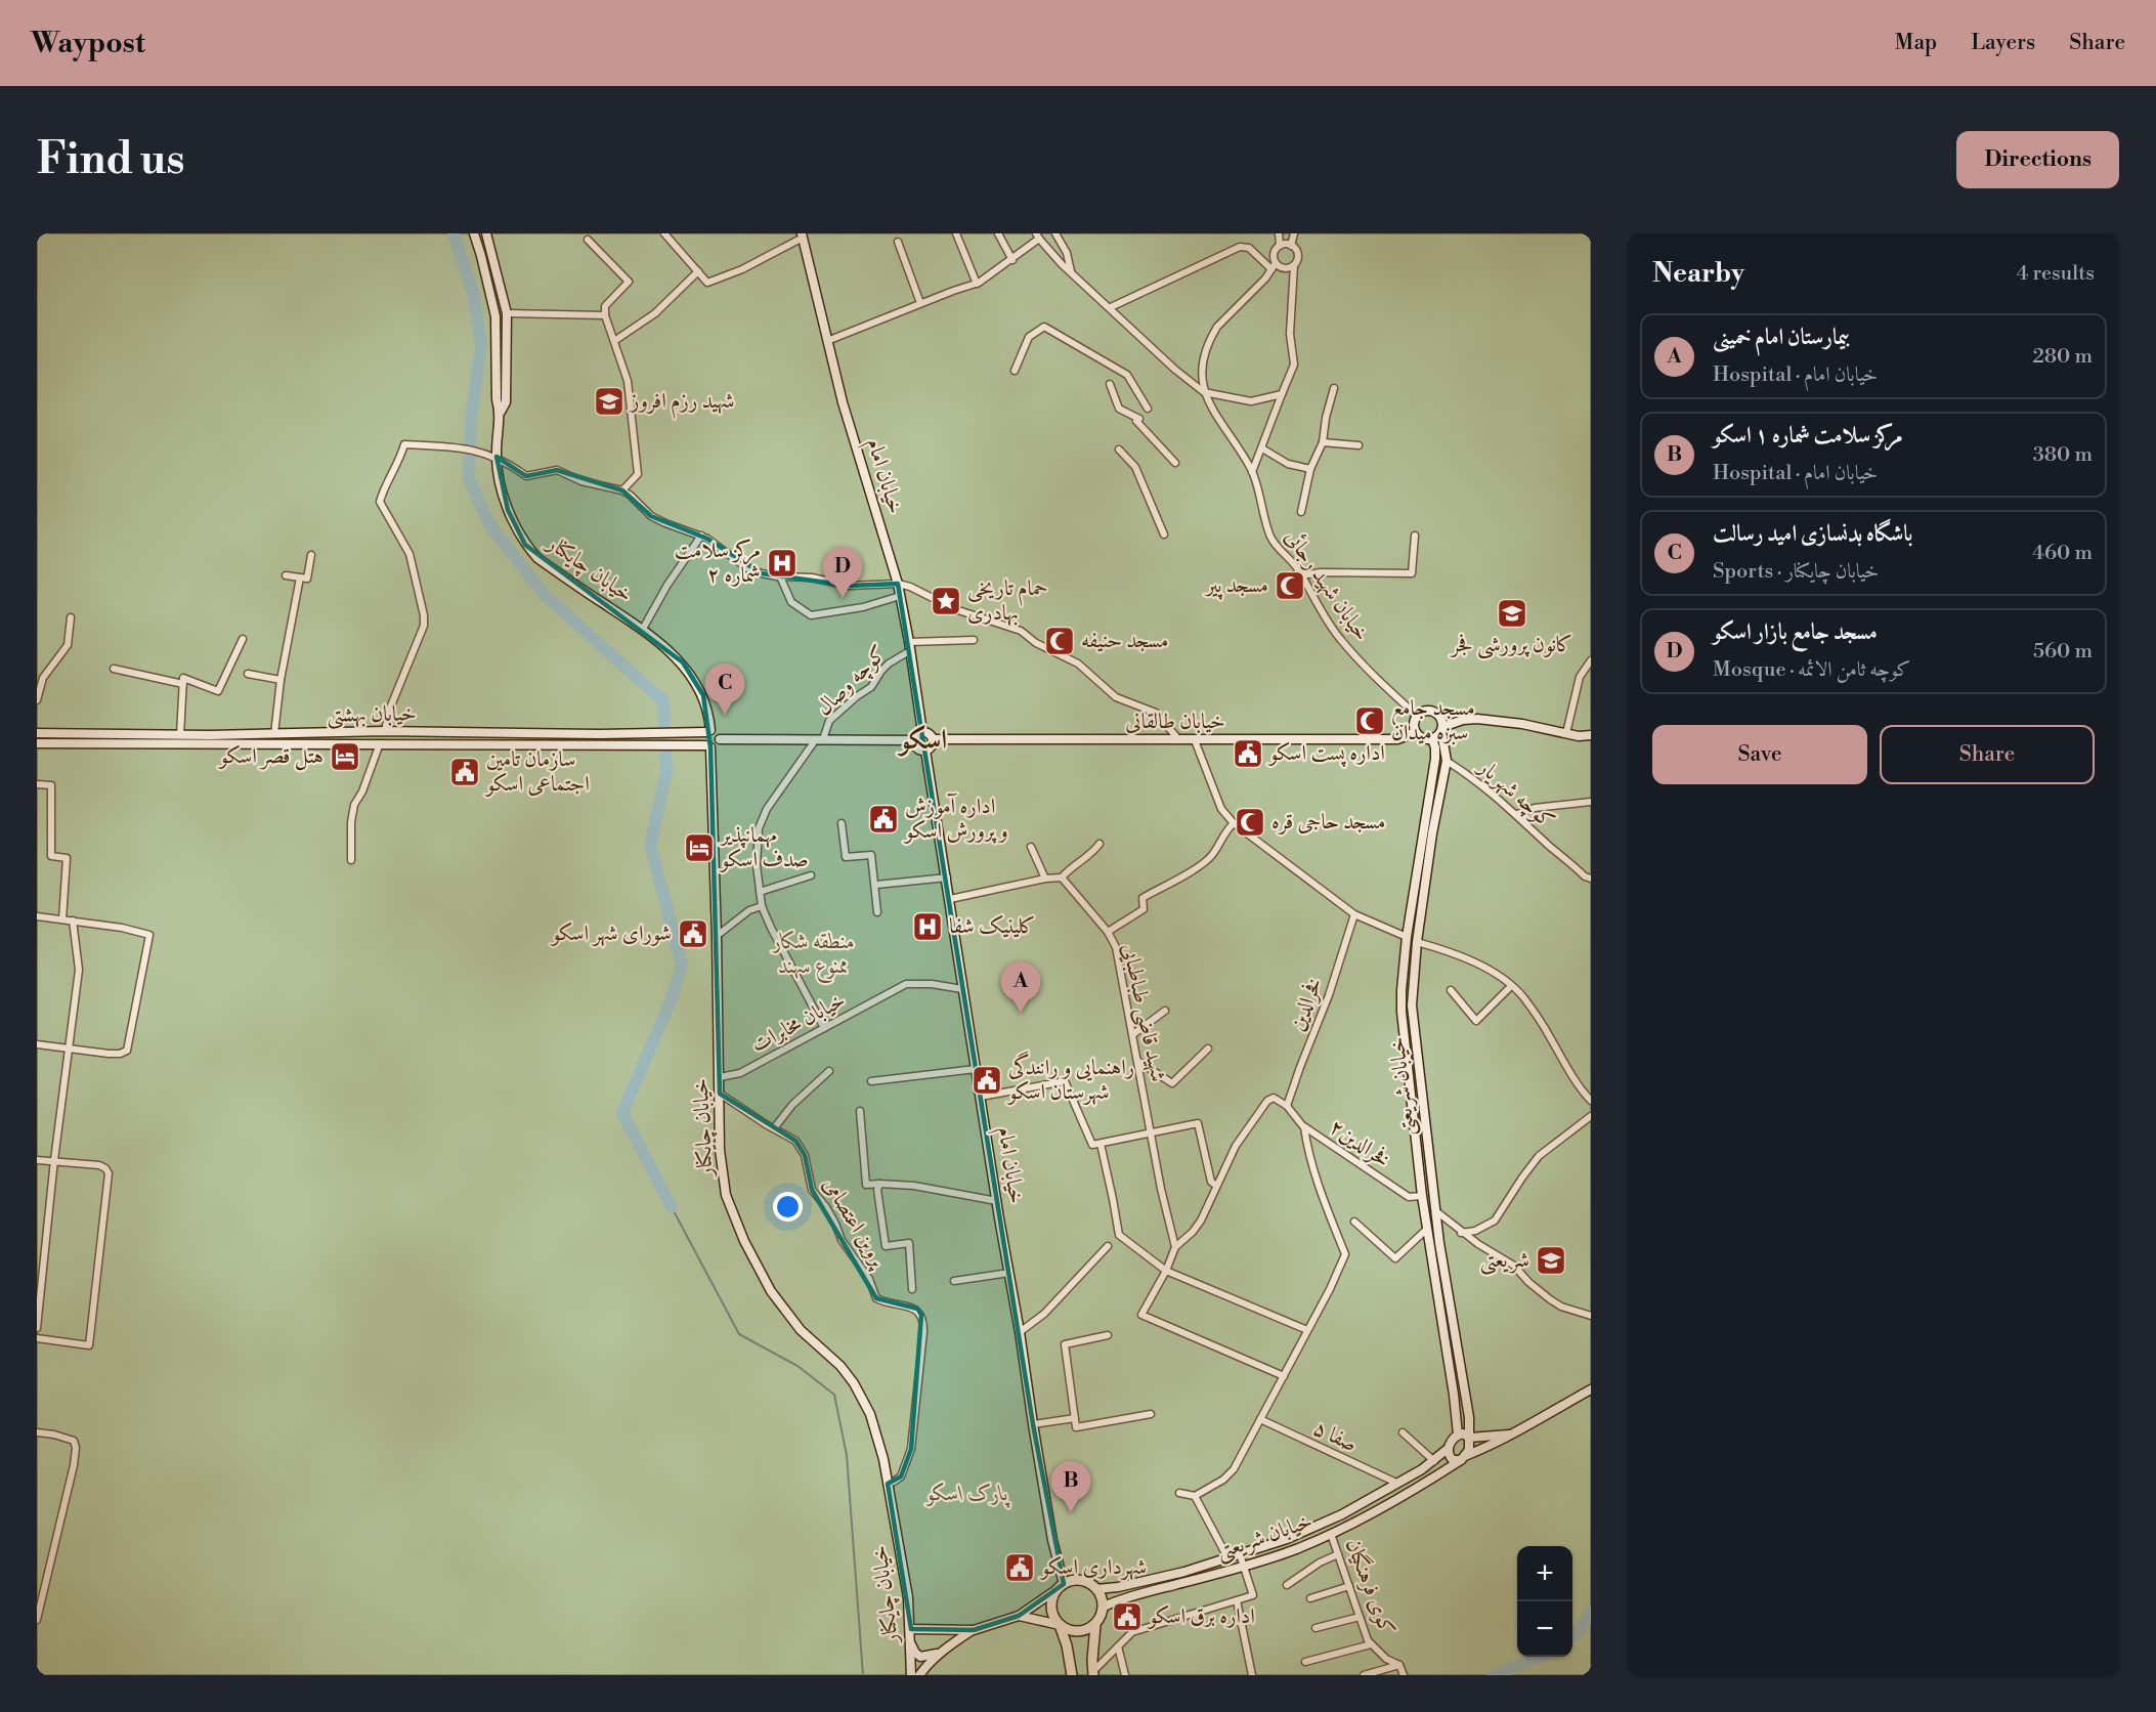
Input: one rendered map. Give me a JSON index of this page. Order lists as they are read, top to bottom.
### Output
{
  "streets": {
    "main road": [
      "خیابان امام",
      "خیابان چایکنار",
      "خیابان بهشتی",
      "خیابان طالقانی",
      "خیابان شریعتی"
    ],
    "street": [
      "خیابان شهید رجائی",
      "کوچه وصال",
      "کوچه شهریار",
      "فخرالدین",
      "شهید قاضی طباطبایی",
      "خیابان مخابرات",
      "فخرالدین۲",
      "پروین اعتصامی",
      "صفا ۵",
      "کوی فرهنگیان"
    ]
  },
  "crossings": [
    ["خیابان امام", "کوچه وصال"],
    ["خیابان امام", "خیابان طالقانی"],
    ["خیابان امام", "خیابان مخابرات"],
    ["خیابان امام", "خیابان شریعتی"],
    ["خیابان چایکنار", "خیابان بهشتی"],
    ["خیابان چایکنار", "خیابان مخابرات"],
    ["خیابان چایکنار", "پروین اعتصامی"],
    ["خیابان شهید رجائی", "خیابان طالقانی"],
    ["خیابان شهید رجائی", "خیابان شریعتی"],
    ["کوچه وصال", "خیابان مخابرات"],
    ["خیابان طالقانی", "خیابان شریعتی"],
    ["کوچه شهریار", "خیابان شریعتی"],
    ["فخرالدین", "فخرالدین۲"],
    ["خیابان شریعتی", "فخرالدین۲"],
    ["خیابان شریعتی", "صفا ۵"],
    ["خیابان شریعتی", "کوی فرهنگیان"]
  ],
  "districts": ["اسکو"],
  "parks": ["منطقه شکار ممنوع سهند", "پارک اسکو"],
  "places": {
    "school or university": ["شهید رزم افروز", "کانون پرورشی فجر", "شریعتی"],
    "hospital": ["مرکز سلامت شماره ۲", "کلینیک شفا"],
    "mosque": [
      "مسجد پیر",
      "مسجد حنیفه",
      "مسجد جامع سبزه میدان",
      "مسجد حاجی قره"
    ],
    "place": ["حمام تاریخی بهادری"],
    "public building": [
      "اداره پست اسکو",
      "سازمان تامین اجتماعی اسکو",
      "اداره آموزش و پرورش اسکو",
      "شورای شهر اسکو",
      "راهنمایی و رانندگی شهرستان اسکو",
      "شهرداری اسکو",
      "اداره برق اسکو"
    ],
    "hotel": ["هتل قصر اسکو", "مهمانپذیر صدف اسکو"]
  },
  "page": {
    "header": "Waypost",
    "nav": ["Map", "Layers", "Share"],
    "buttons": [
      "Directions",
      ["Save", "Share"]
    ],
    "title": "Find us",
    "heading": ["Nearby", "4 results"],
    "list": [
      {
        "mark": "A",
        "name": "بیمارستان امام خمینی",
        "note": "Hospital · خیابان امام",
        "value": "280 m"
      },
      {
        "mark": "B",
        "name": "مرکز سلامت شماره ۱ اسکو",
        "note": "Hospital · خیابان امام",
        "value": "380 m"
      },
      {
        "mark": "C",
        "name": "باشگاه بدنسازی امید رسالت",
        "note": "Sports · خیابان چایکنار",
        "value": "460 m"
      },
      {
        "mark": "D",
        "name": "مسجد جامع بازار اسکو",
        "note": "Mosque · کوچه ثامن الائمه",
        "value": "560 m"
      }
    ],
    "pins": [
      "D",
      "C",
      "A",
      "B"
    ],
    "map_buttons": ["+", "−"]
  }
}
